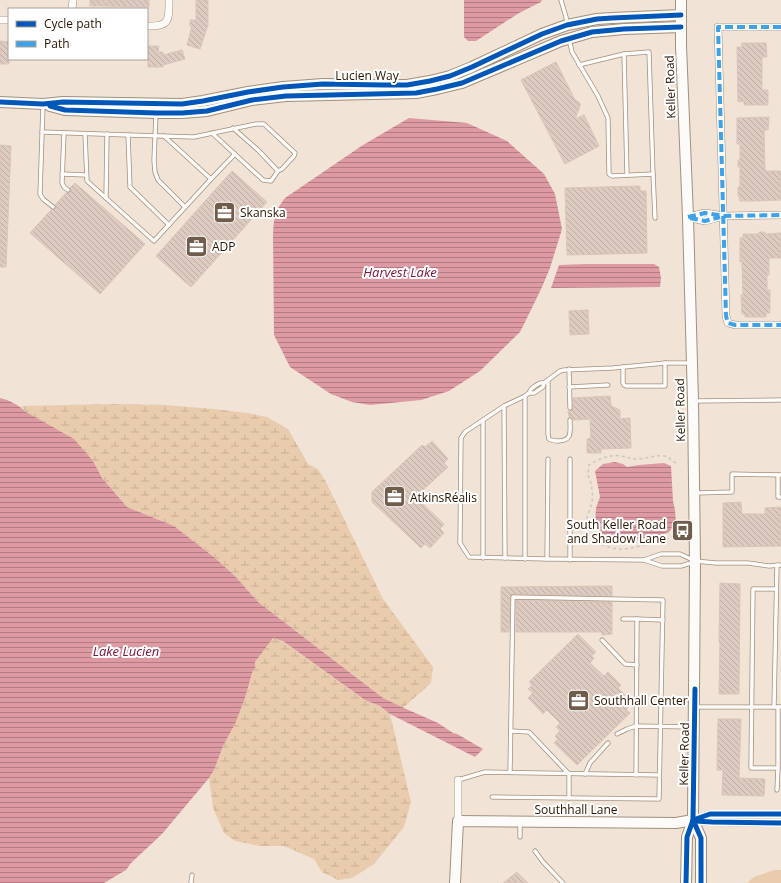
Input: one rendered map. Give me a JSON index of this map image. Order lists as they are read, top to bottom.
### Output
{
  "streets": {
    "street": ["Lucien Way", "Keller Road", "Southhall Lane"]
  },
  "crossings": [
    ["Lucien Way", "Keller Road"],
    ["Keller Road", "Southhall Lane"]
  ],
  "water": ["Harvest Lake", "Lake Lucien"],
  "places": {
    "office": [
      "Skanska",
      "ADP",
      "AtkinsRéalis",
      "Southhall Center"
    ],
    "bus stop": ["South Keller Road and Shadow Lane"]
  },
  "legend": ["Cycle path", "Path"]
}
